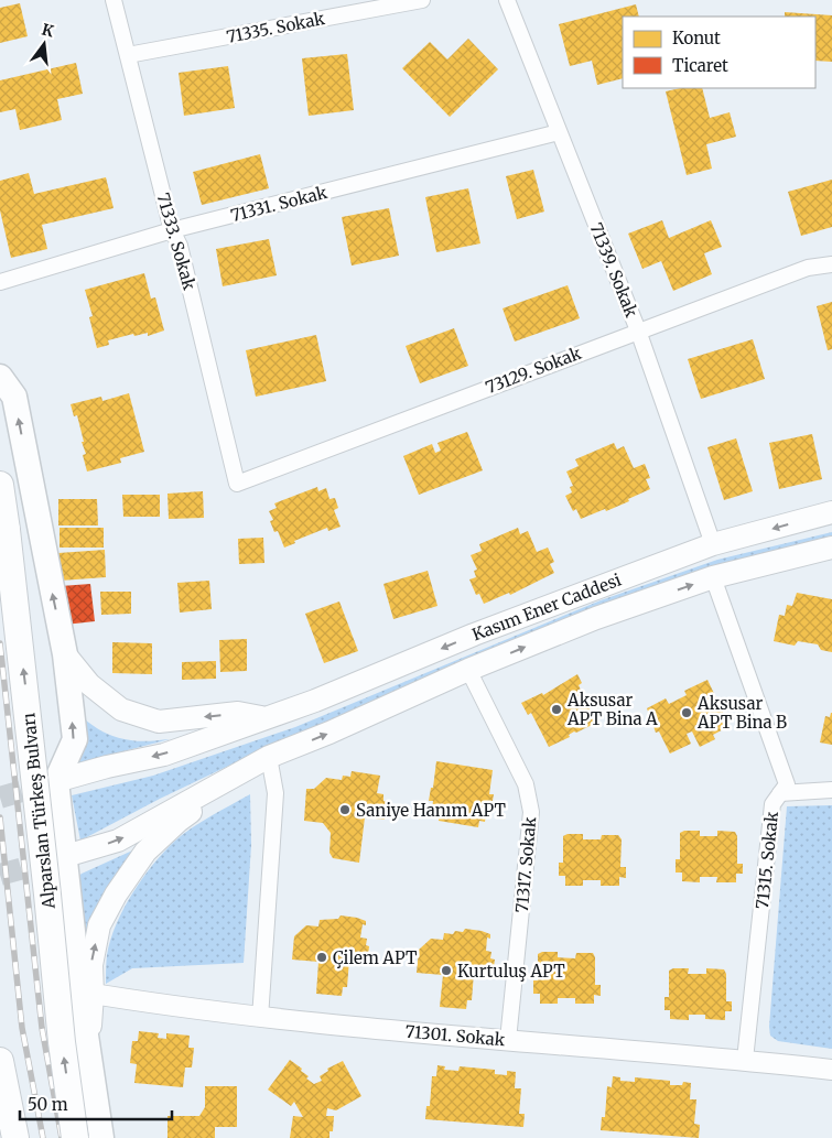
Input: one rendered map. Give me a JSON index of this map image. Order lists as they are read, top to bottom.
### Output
{
  "streets": {
    "highway": ["Alparslan Türkeş Bulvarı"],
    "main road": ["Kasım Ener Caddesi"],
    "street": [
      "71335. Sokak",
      "71331. Sokak",
      "71333. Sokak",
      "71339. Sokak",
      "73129. Sokak",
      "71315. Sokak",
      "71317. Sokak",
      "71301. Sokak"
    ]
  },
  "crossings": [
    ["71335. Sokak", "71333. Sokak"],
    ["71331. Sokak", "71333. Sokak"],
    ["71331. Sokak", "71339. Sokak"],
    ["71333. Sokak", "73129. Sokak"],
    ["71339. Sokak", "73129. Sokak"],
    ["71339. Sokak", "Kasım Ener Caddesi"],
    ["Kasım Ener Caddesi", "Alparslan Türkeş Bulvarı"],
    ["Kasım Ener Caddesi", "71315. Sokak"],
    ["Kasım Ener Caddesi", "71317. Sokak"],
    ["Alparslan Türkeş Bulvarı", "71301. Sokak"],
    ["71315. Sokak", "71301. Sokak"],
    ["71317. Sokak", "71301. Sokak"]
  ],
  "places": [
    "Aksusar APT Bina A",
    "Aksusar APT Bina B",
    "Saniye Hanım APT",
    "Çilem APT",
    "Kurtuluş APT"
  ],
  "legend": ["Konut", "Ticaret"],
  "scale_bar": "50 m",
  "north": "top"
}
